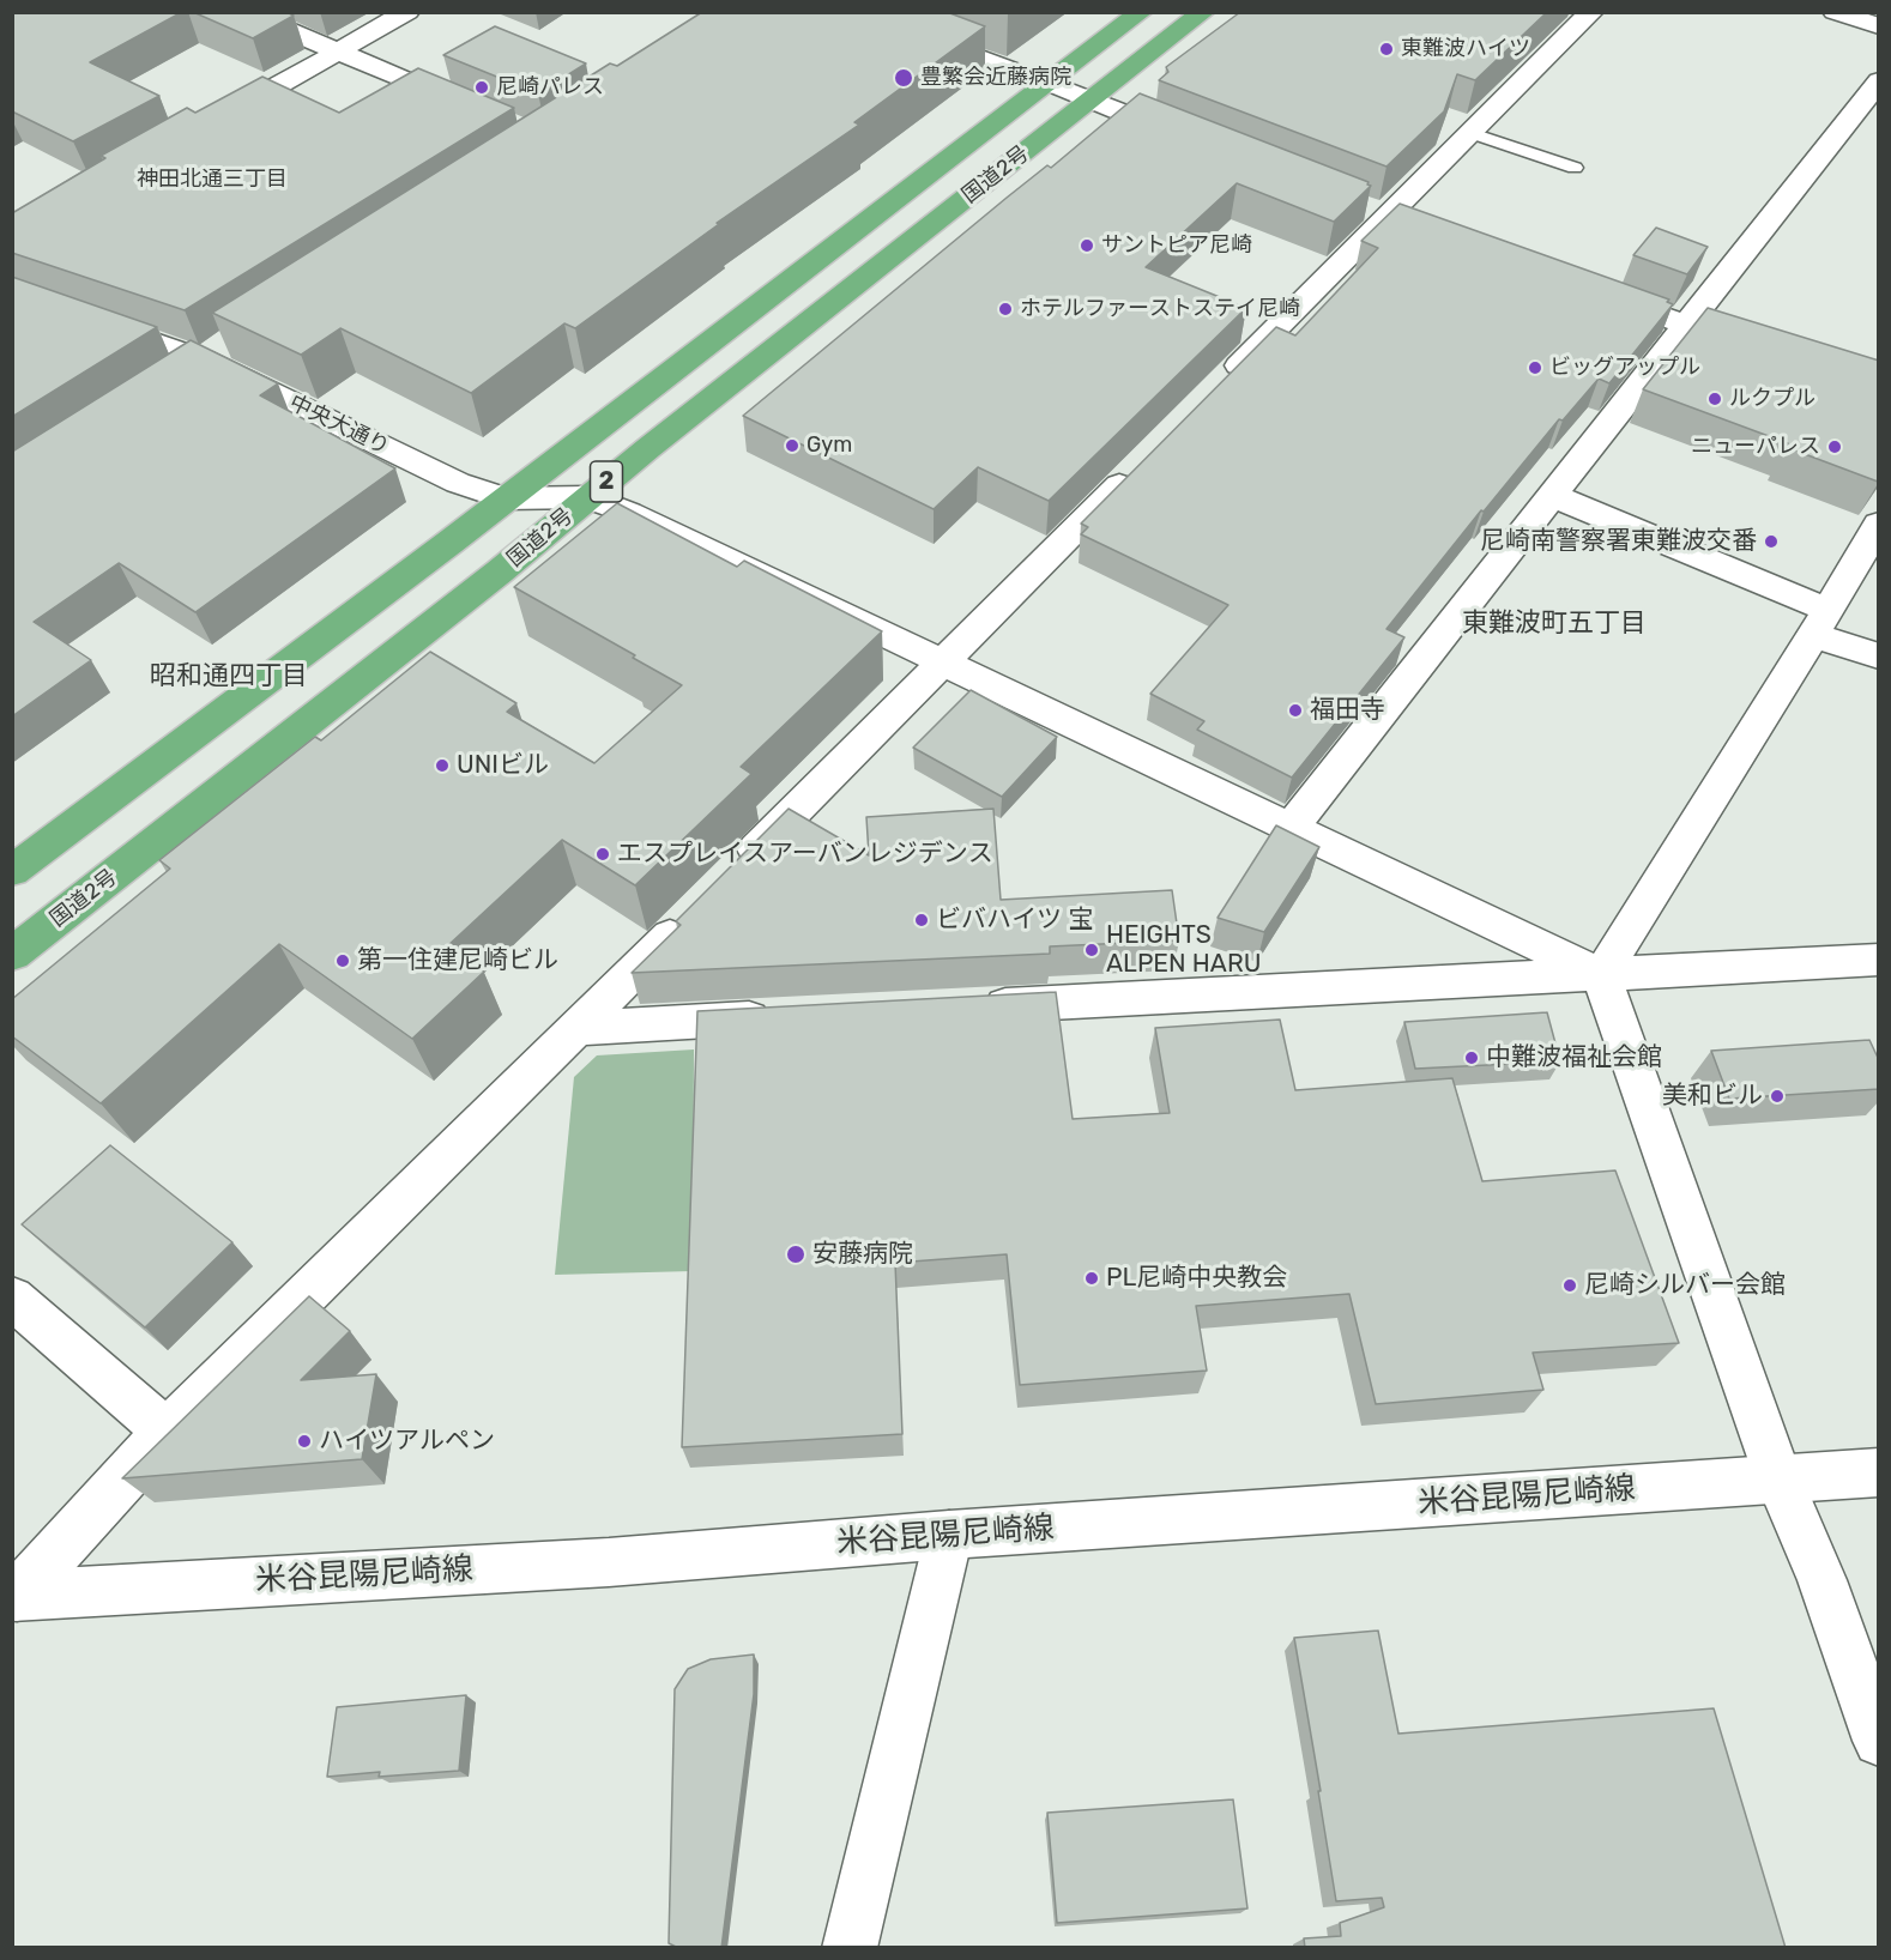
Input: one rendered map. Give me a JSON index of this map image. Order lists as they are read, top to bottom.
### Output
{
  "streets": {
    "highway": ["国道2号", "2"],
    "street": ["中央大通り", "米谷昆陽尼崎線"]
  },
  "crossings": [
    ["国道2号", "中央大通り"]
  ],
  "districts": ["神田北通三丁目", "東難波町五丁目", "昭和通四丁目"],
  "places": [
    "東難波ハイツ",
    "豊繁会近藤病院",
    "尼崎パレス",
    "サントピア尼崎",
    "ホテルファーストステイ尼崎",
    "ビッグアップル",
    "ルクプル",
    "Gym",
    "ニューパレス",
    "尼崎南警察署東難波交番",
    "福田寺",
    "UNIビル",
    "エスプレイスアーバンレジデンス",
    "ビバハイツ 宝",
    "HEIGHTS ALPEN HARU",
    "第一住建尼崎ビル",
    "中難波福祉会館",
    "美和ビル",
    "安藤病院",
    "PL尼崎中央教会",
    "尼崎シルバー会館",
    "ハイツアルペン"
  ]
}
